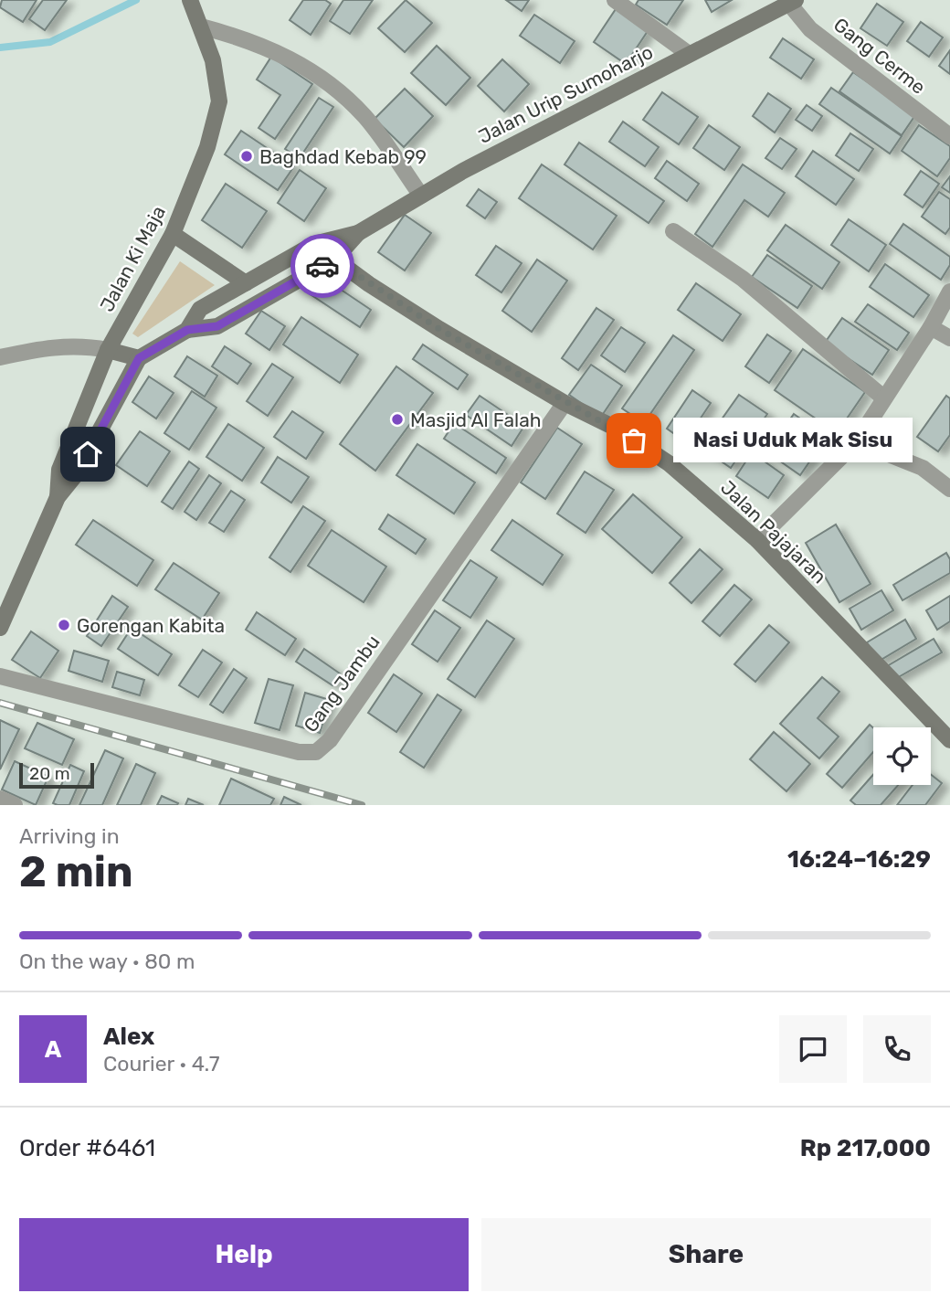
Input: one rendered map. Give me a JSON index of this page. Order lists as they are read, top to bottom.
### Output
{
  "streets": {
    "main road": ["Jalan Urip Sumoharjo", "Jalan Ki Maja", "Jalan Pajajaran"],
    "street": ["Gang Cerme", "Gang Jambu"]
  },
  "crossings": [
    ["Gang Cerme", "Jalan Urip Sumoharjo"],
    ["Jalan Urip Sumoharjo", "Jalan Ki Maja"],
    ["Jalan Urip Sumoharjo", "Jalan Pajajaran"],
    ["Jalan Pajajaran", "Gang Jambu"]
  ],
  "places": [
    "Baghdad Kebab 99",
    "Masjid Al Falah",
    "Nasi Uduk Mak Sisu",
    "Gorengan Kabita"
  ],
  "scale_bar": "20 m",
  "page": {
    "bubble": "Nasi Uduk Mak Sisu",
    "scale": "20 m",
    "heading": ["2 min", "Arriving in", "16:24–16:29"],
    "panel": [
      "Alex",
      "Courier · 4.7",
      "Order #6461",
      "Rp 217,000"
    ],
    "bar": "On the way · 80 m",
    "round": "A",
    "buttons": ["Help", "Share"]
  }
}
